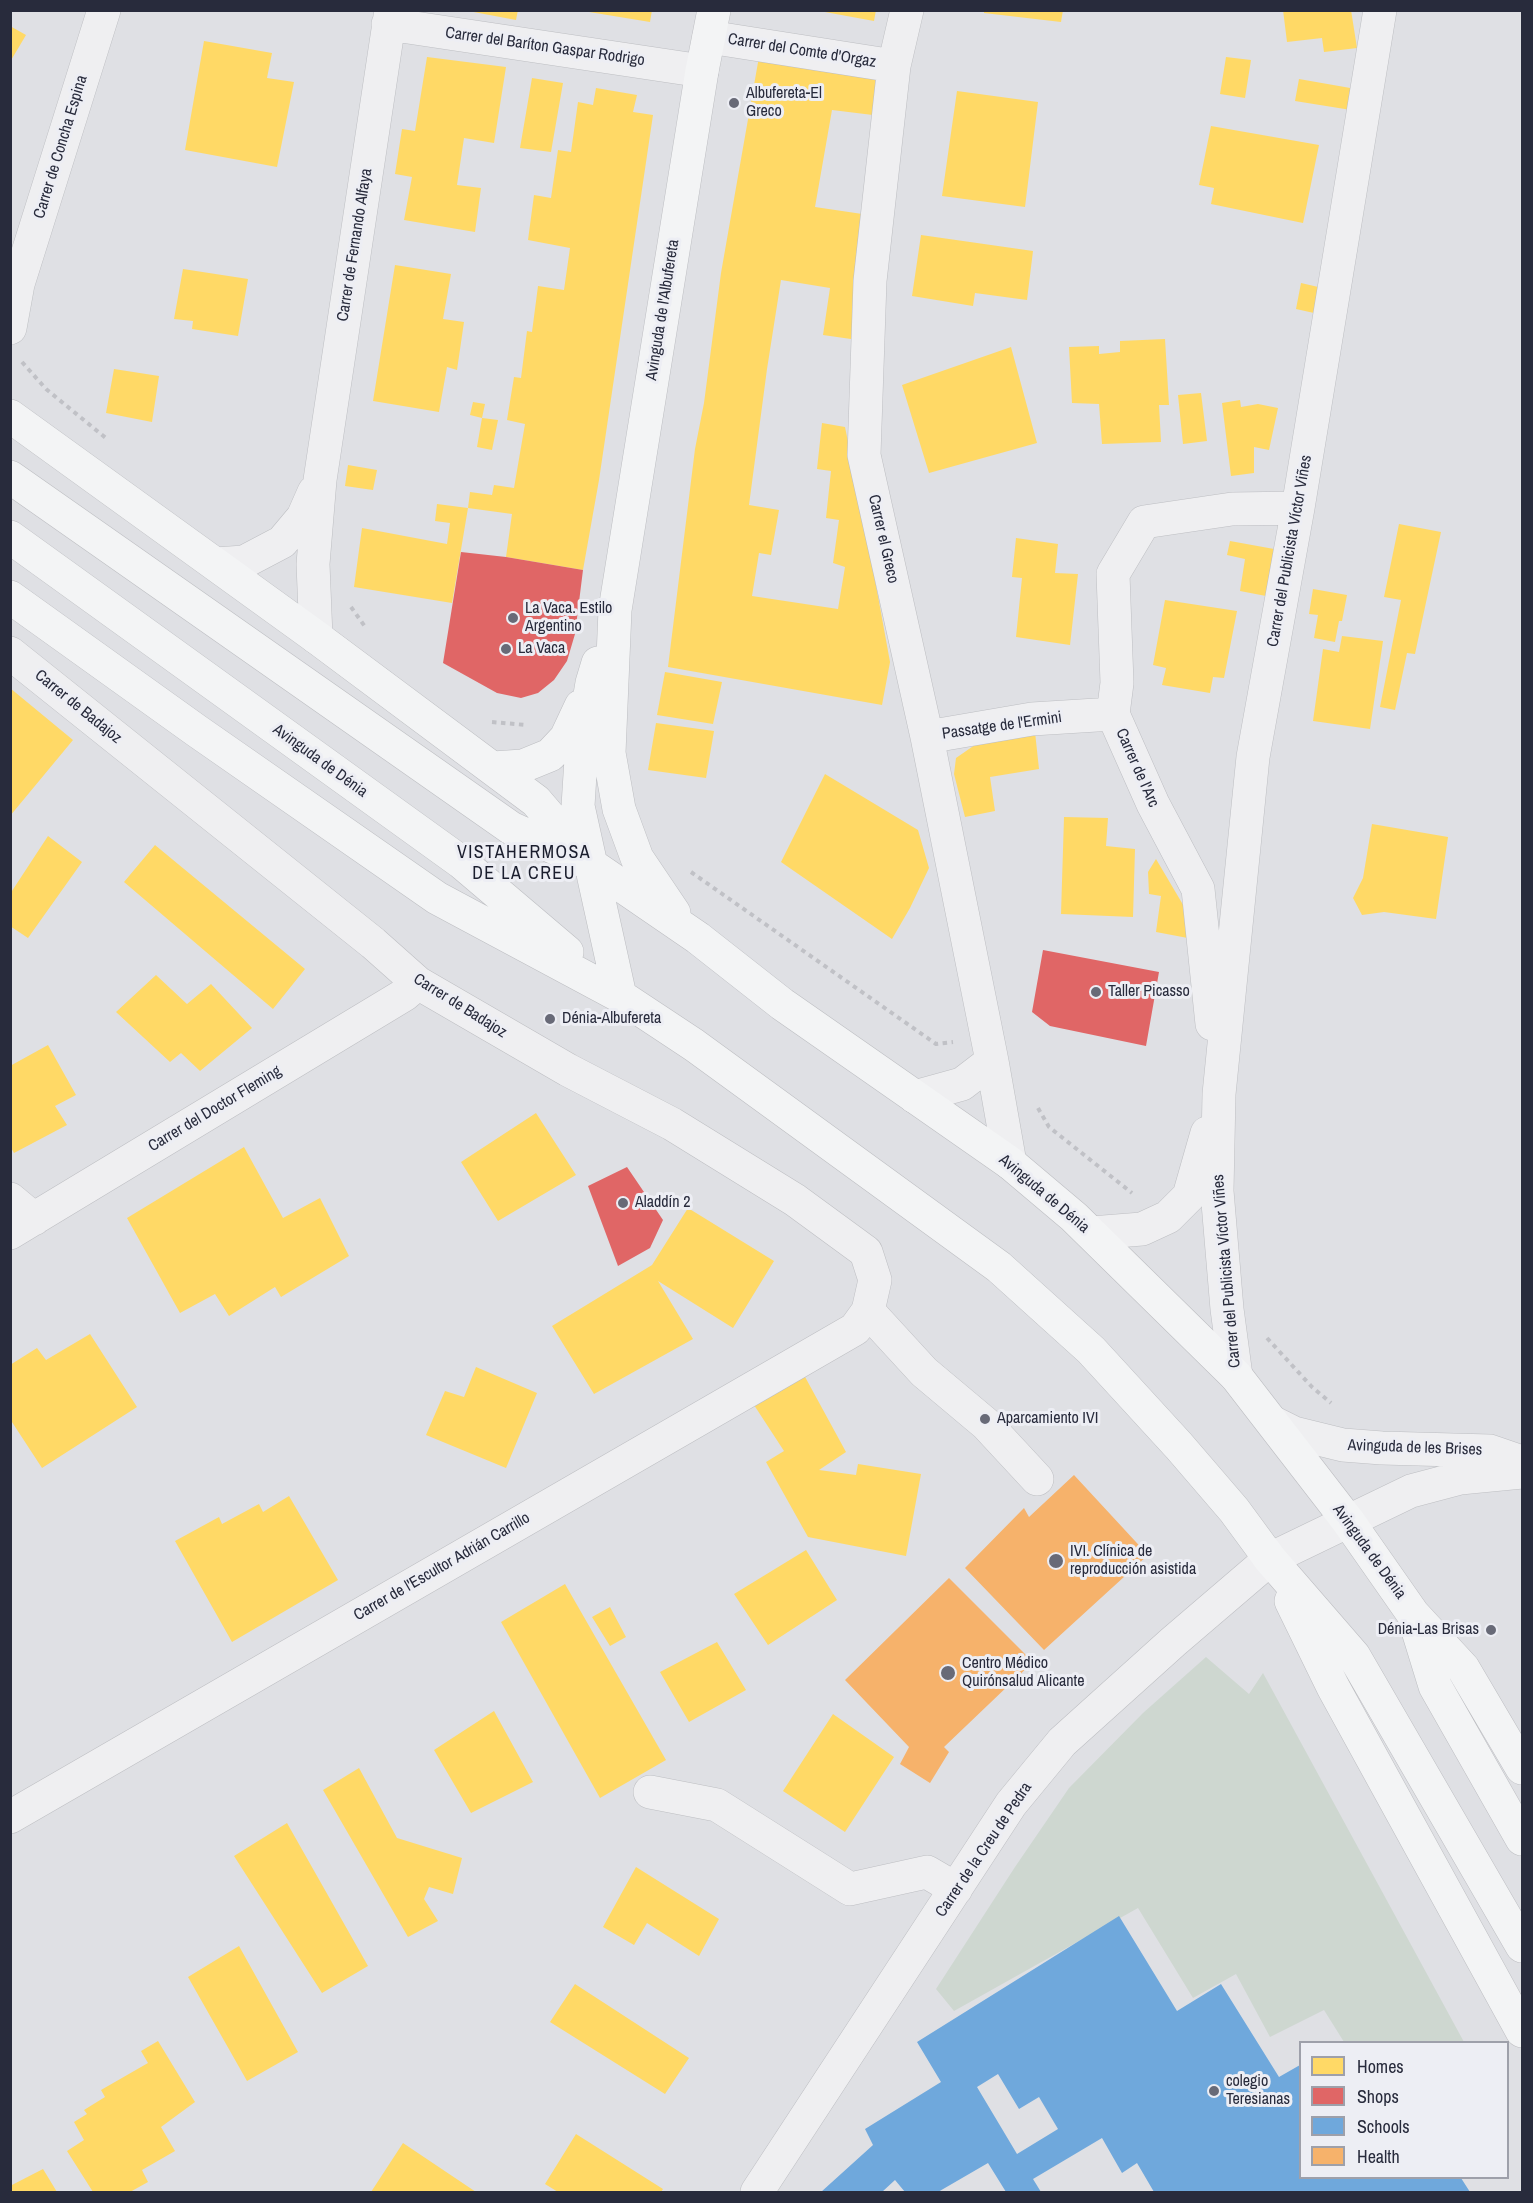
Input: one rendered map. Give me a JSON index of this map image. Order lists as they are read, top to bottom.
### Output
{
  "streets": {
    "main road": ["Avinguda de l'Albufereta", "Avinguda de Dénia"],
    "street": [
      "Carrer del Baríton Gaspar Rodrigo",
      "Carrer del Comte d'Orgaz",
      "Carrer de Concha Espina",
      "Carrer de Fernando Alfaya",
      "Carrer el Greco",
      "Carrer del Publicista Víctor Viñes",
      "Carrer de Badajoz",
      "Passatge de l'Ermini",
      "Carrer de l'Arc",
      "Carrer del Doctor Fleming",
      "Avinguda de les Brises",
      "Carrer de l'Escultor Adrián Carrillo",
      "Carrer de la Creu de Pedra"
    ]
  },
  "crossings": [
    ["Carrer del Baríton Gaspar Rodrigo", "Carrer de Fernando Alfaya"],
    ["Carrer del Baríton Gaspar Rodrigo", "Avinguda de l'Albufereta"],
    ["Carrer del Comte d'Orgaz", "Avinguda de l'Albufereta"],
    ["Carrer del Comte d'Orgaz", "Carrer el Greco"],
    ["Carrer de Fernando Alfaya", "Avinguda de Dénia"],
    ["Avinguda de l'Albufereta", "Avinguda de Dénia"],
    ["Carrer el Greco", "Passatge de l'Ermini"],
    ["Carrer el Greco", "Avinguda de Dénia"],
    ["Carrer del Publicista Víctor Viñes", "Avinguda de Dénia"],
    ["Carrer del Publicista Víctor Viñes", "Carrer de l'Arc"],
    ["Carrer de Badajoz", "Carrer del Doctor Fleming"],
    ["Carrer de Badajoz", "Carrer de l'Escultor Adrián Carrillo"],
    ["Passatge de l'Ermini", "Carrer de l'Arc"],
    ["Avinguda de Dénia", "Avinguda de les Brises"],
    ["Avinguda de Dénia", "Carrer de la Creu de Pedra"],
    ["Avinguda de les Brises", "Carrer de la Creu de Pedra"]
  ],
  "districts": ["VISTAHERMOSA DE LA CREU"],
  "places": [
    "Albufereta-El Greco",
    "La Vaca. Estilo Argentino",
    "La Vaca",
    "Taller Picasso",
    "Dénia-Albufereta",
    "Aladdín 2",
    "Aparcamiento IVI",
    "IVI. Clínica de reproducción asistida",
    "Dénia-Las Brisas",
    "Centro Médico Quirónsalud Alicante",
    "colegio Teresianas"
  ],
  "legend": [
    "Homes",
    "Shops",
    "Schools",
    "Health"
  ]
}
